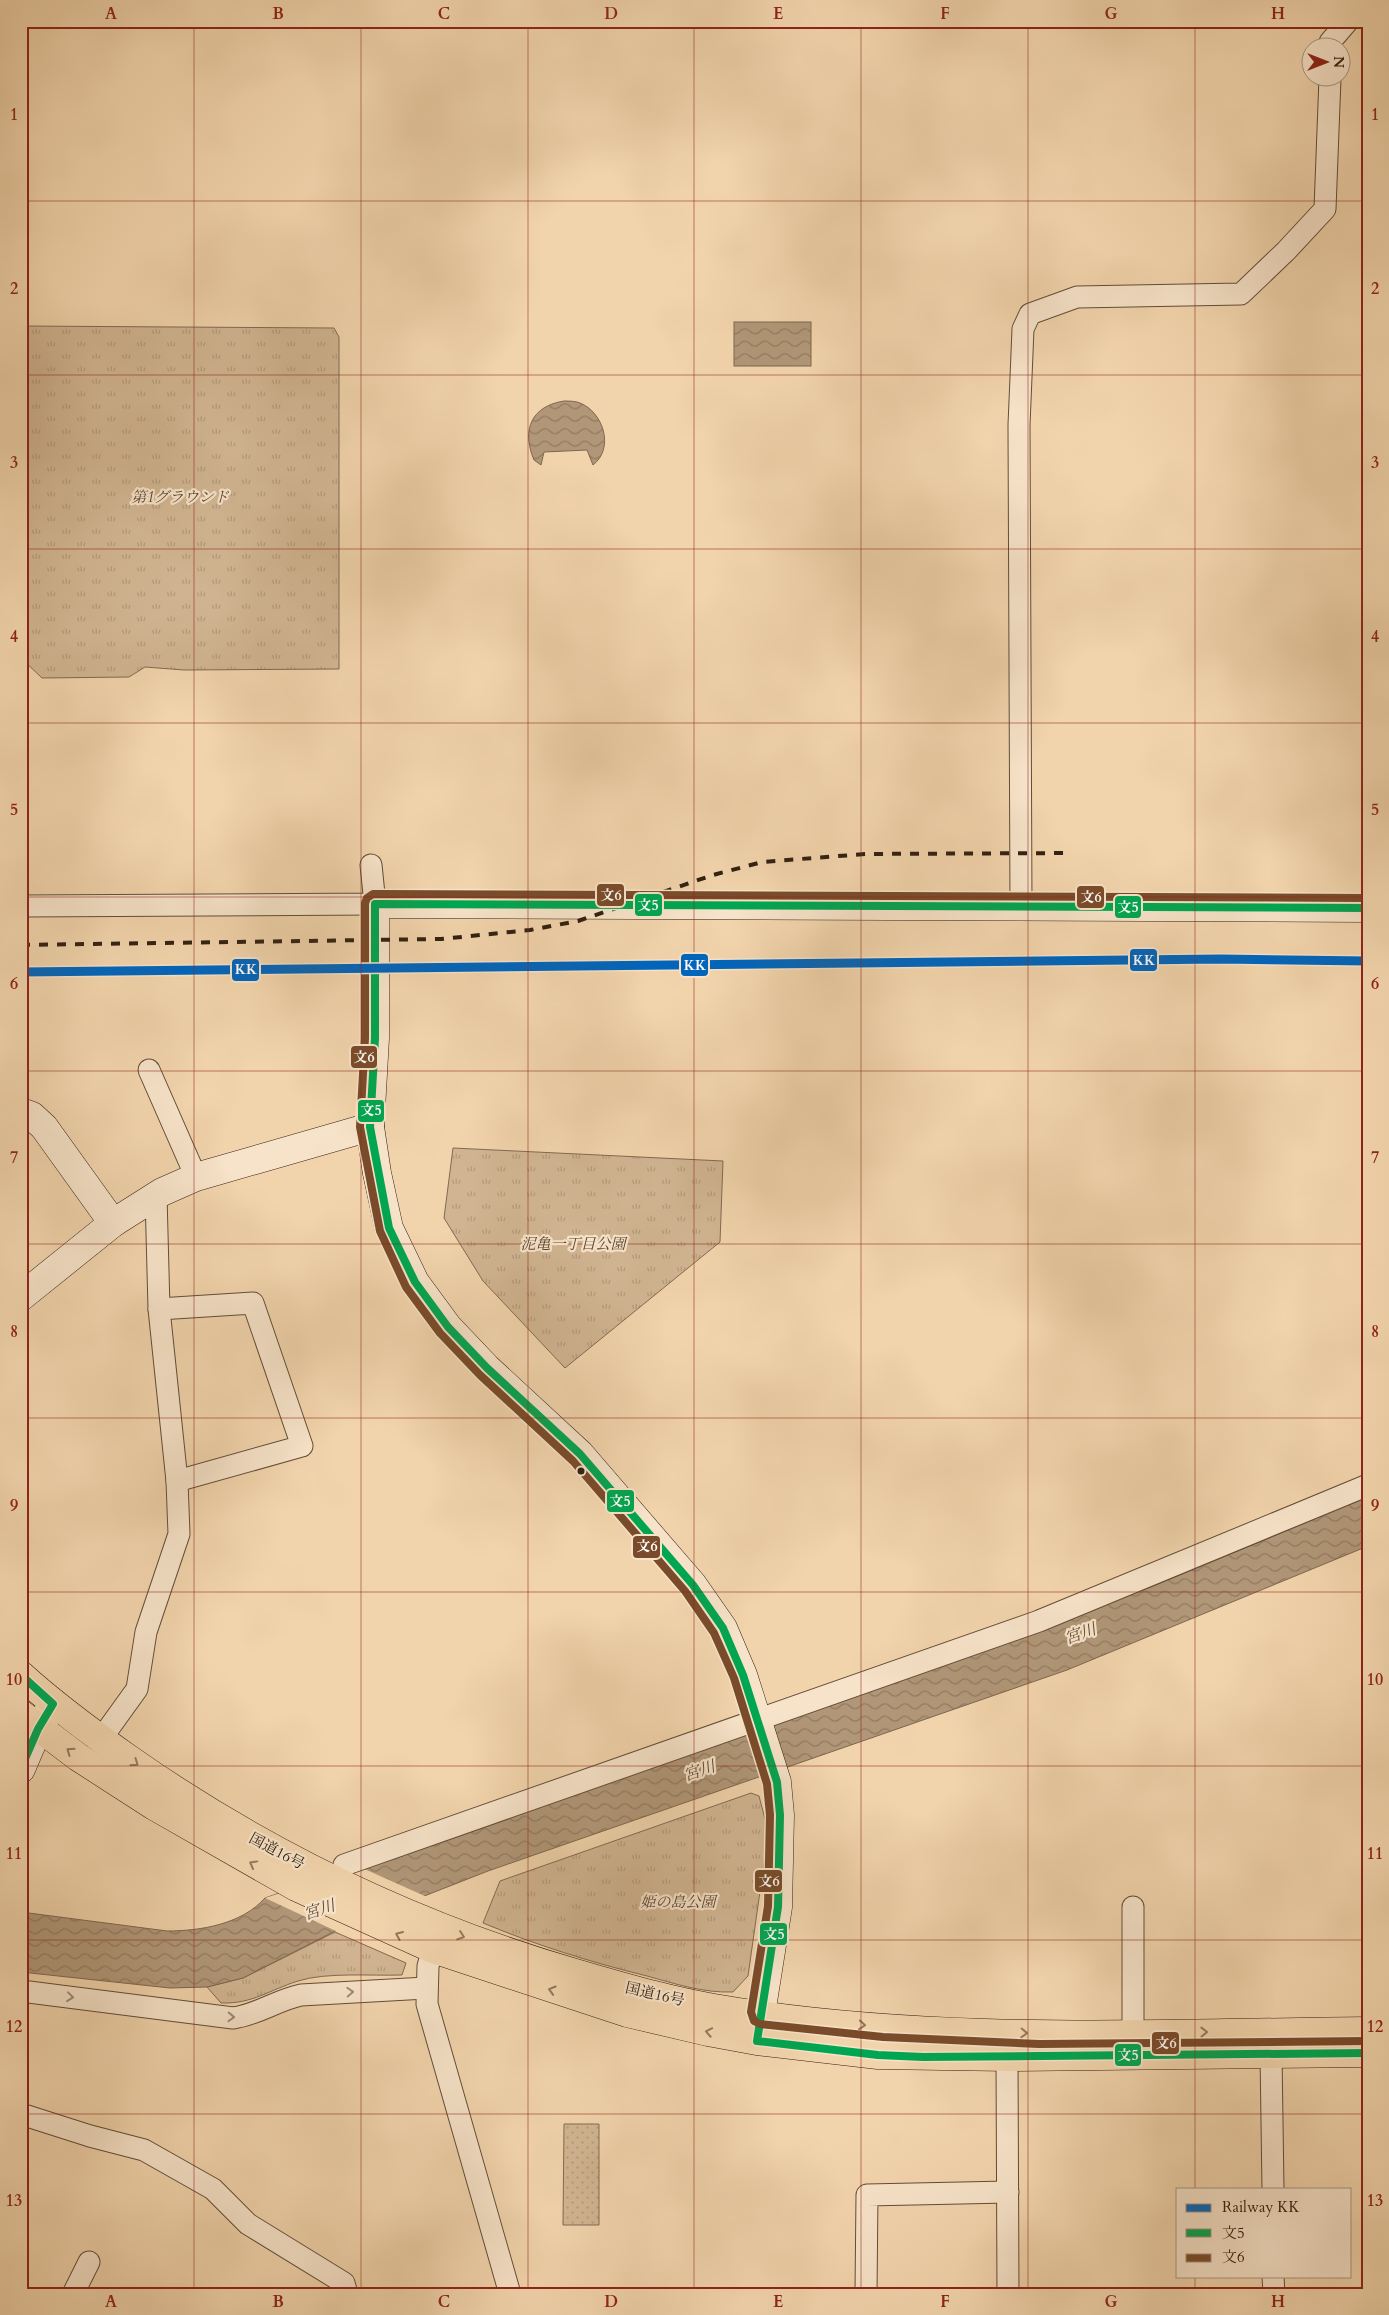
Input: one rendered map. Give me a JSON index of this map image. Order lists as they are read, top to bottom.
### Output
{
  "streets": {
    "highway": ["国道16号"]
  },
  "water": ["宮川"],
  "parks": ["第1グラウンド", "泥亀一丁目公園", "姫の島公園"],
  "lines": ["transit line 文6", "transit line 文5", "rail line KK"],
  "legend": ["Railway KK", "文5", "文6"],
  "north": "right",
  "grid": {
    "columns": [
      "A",
      "B",
      "C",
      "D",
      "E",
      "F",
      "G",
      "H"
    ],
    "rows": [
      "1",
      "2",
      "3",
      "4",
      "5",
      "6",
      "7",
      "8",
      "9",
      "10",
      "11",
      "12",
      "13"
    ]
  }
}
